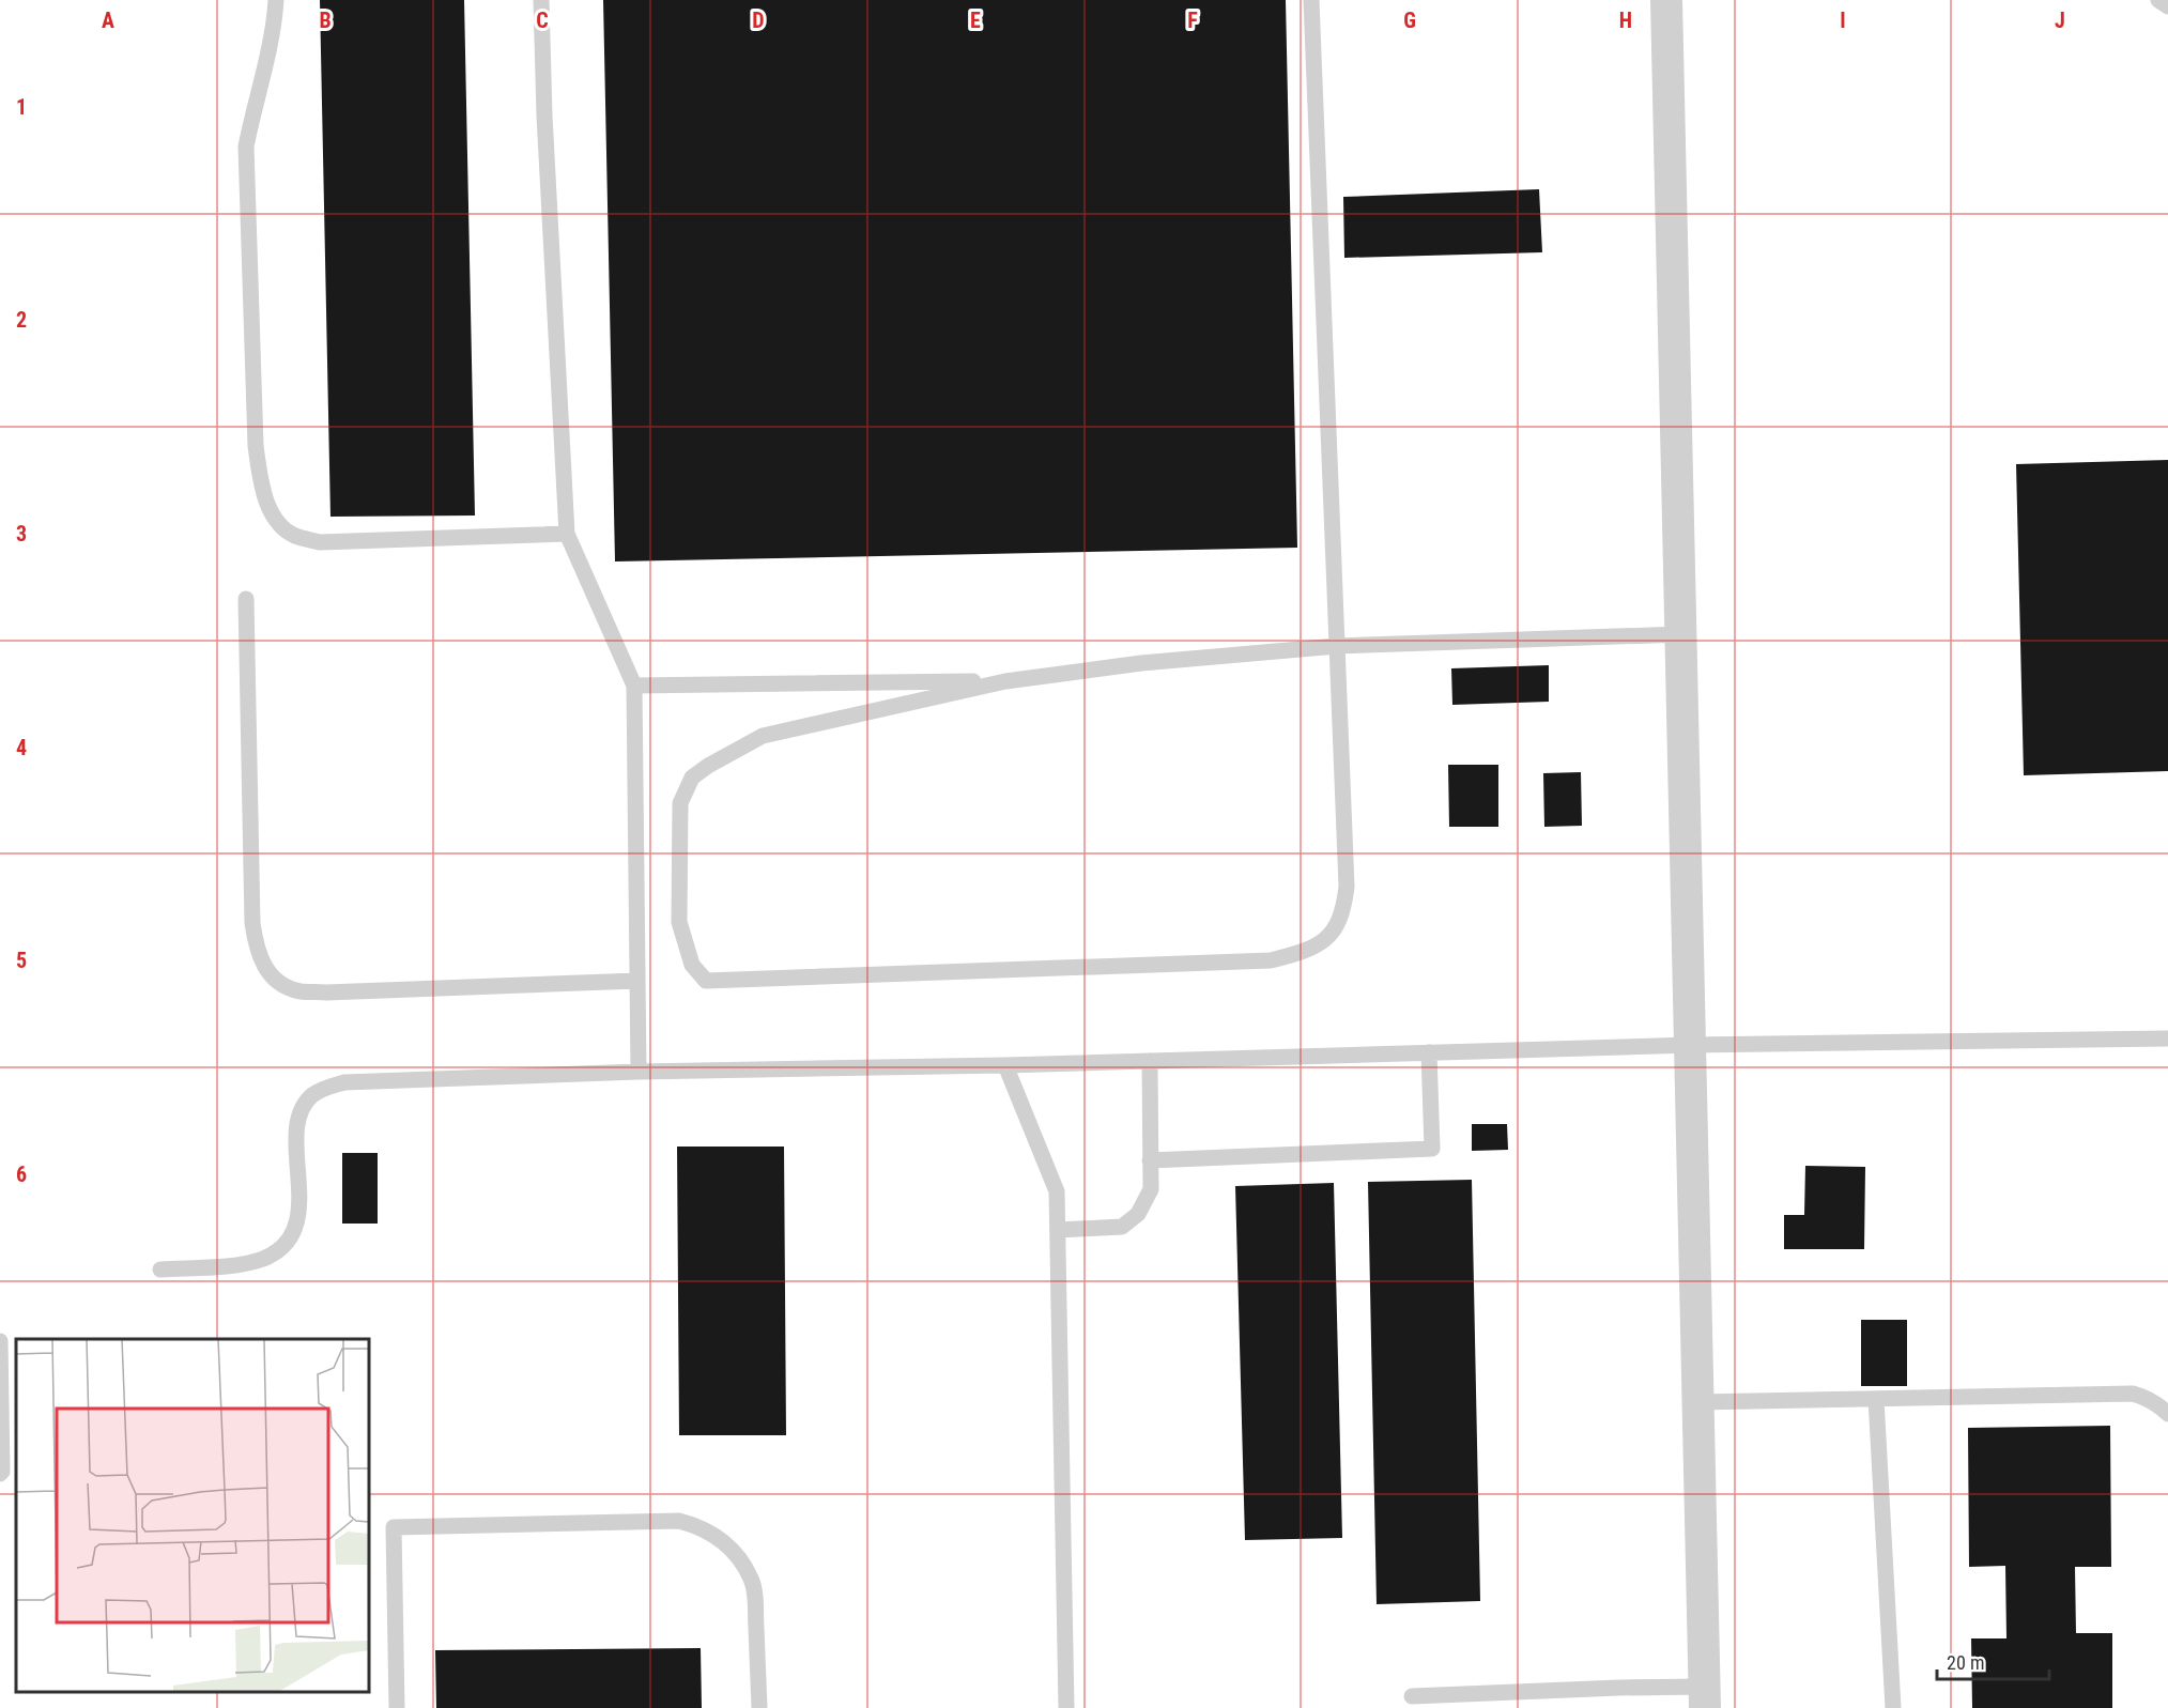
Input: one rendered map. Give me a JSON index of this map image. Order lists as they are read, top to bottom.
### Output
{
  "scale_bar": "20 m",
  "grid": {
    "columns": [
      "A",
      "B",
      "C",
      "D",
      "E",
      "F",
      "G",
      "H",
      "I",
      "J"
    ],
    "rows": [
      "1",
      "2",
      "3",
      "4",
      "5",
      "6"
    ]
  }
}
